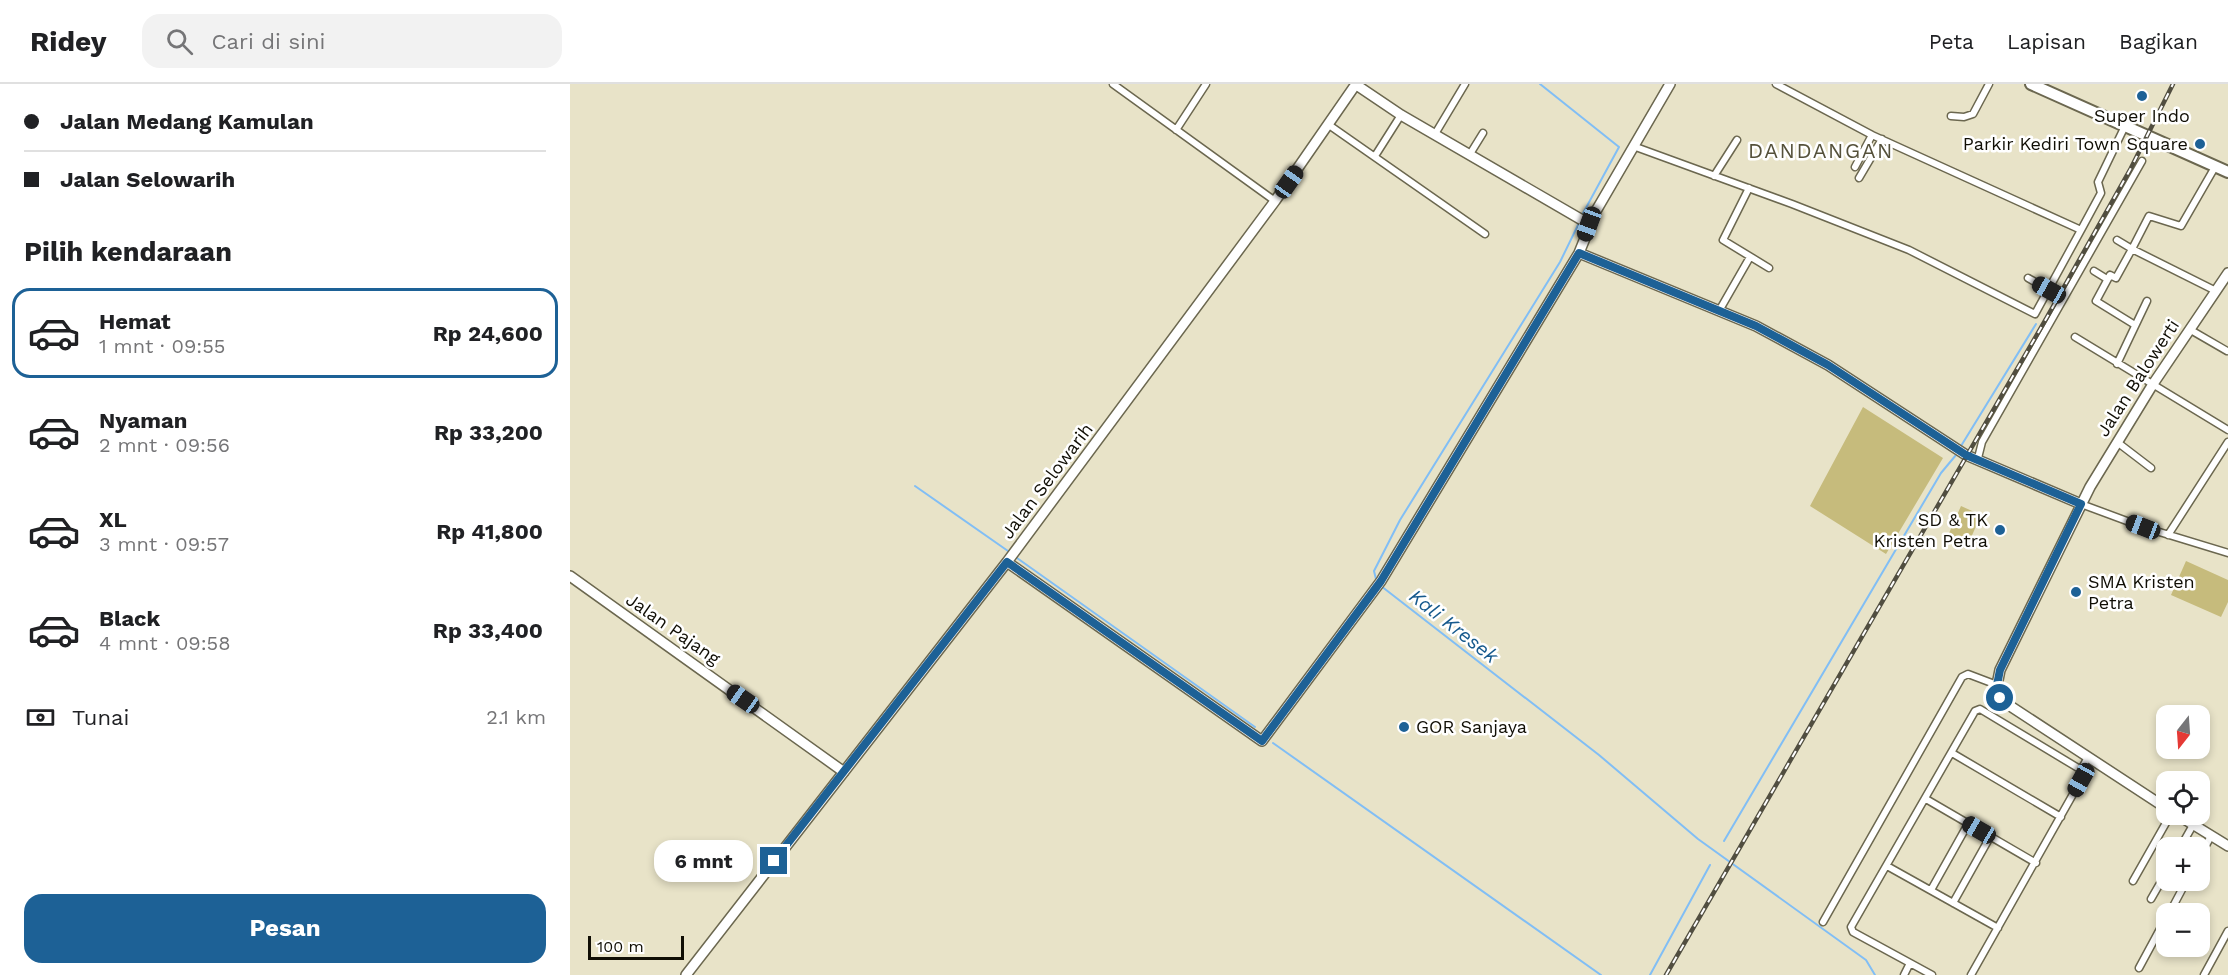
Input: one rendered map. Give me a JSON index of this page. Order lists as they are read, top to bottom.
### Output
{
  "streets": {
    "main road": ["Jalan Balowerti", "Jalan Selowarih", "Jalan Pajang"]
  },
  "crossings": [
    ["Jalan Selowarih", "Jalan Pajang"]
  ],
  "districts": ["DANDANGAN"],
  "water": ["Kali Kresek"],
  "places": [
    "Super Indo",
    "Parkir Kediri Town Square",
    "SD & TK Kristen Petra",
    "SMA Kristen Petra",
    "GOR Sanjaya"
  ],
  "scale_bar": "100 m",
  "north": "bottom",
  "page": {
    "header": "Ridey",
    "search": "Cari di sini",
    "nav": ["Peta", "Lapisan", "Bagikan"],
    "banner": ["Jalan Medang Kamulan", "Jalan Selowarih"],
    "heading": "Pilih kendaraan",
    "list": [
      {
        "name": "Hemat",
        "note": "1 mnt · 09:55",
        "value": "Rp 24,600"
      },
      {
        "name": "Nyaman",
        "note": "2 mnt · 09:56",
        "value": "Rp 33,200"
      },
      {
        "name": "XL",
        "note": "3 mnt · 09:57",
        "value": "Rp 41,800"
      },
      {
        "name": "Black",
        "note": "4 mnt · 09:58",
        "value": "Rp 33,400"
      }
    ],
    "pay": ["Tunai", "2.1 km"],
    "map_buttons": ["+", "−"],
    "bubble": "6 mnt",
    "buttons": "Pesan",
    "scale": "100 m"
  }
}
